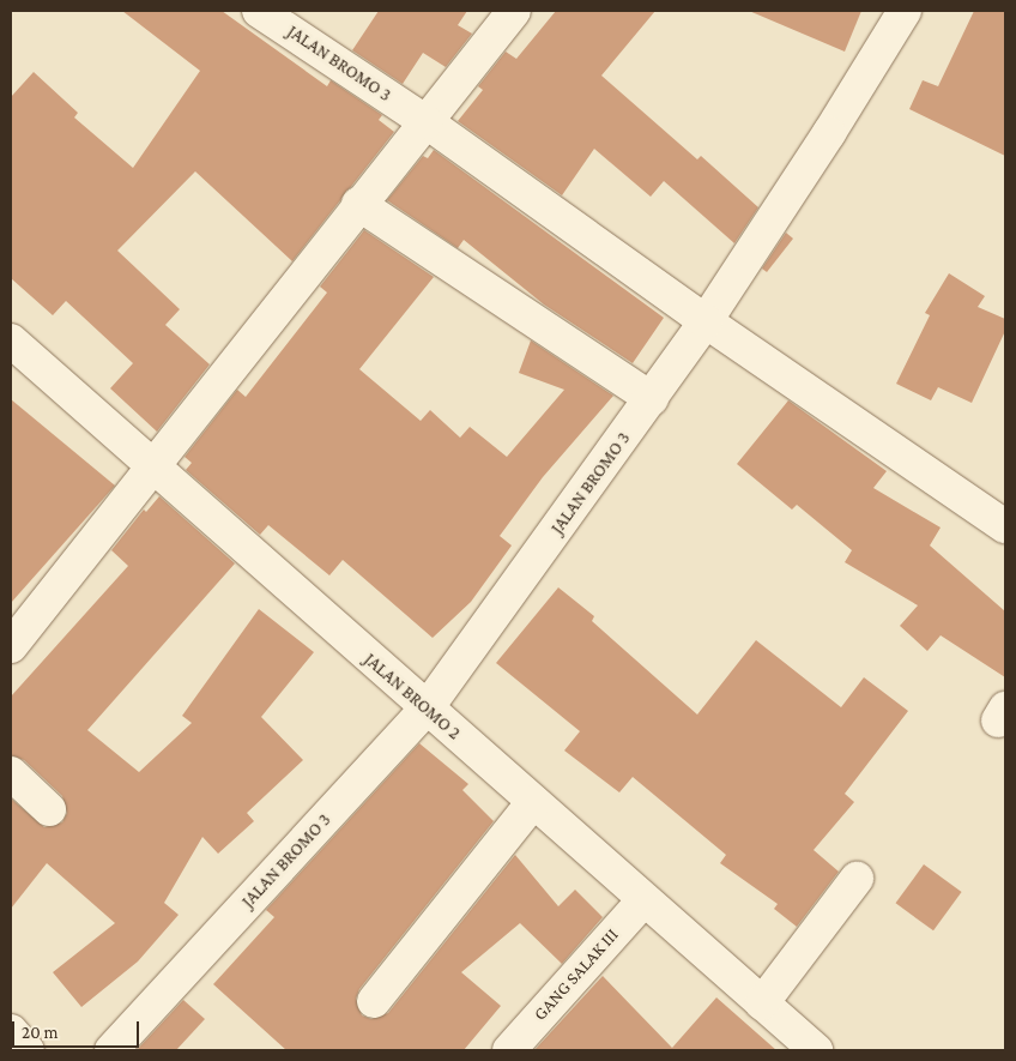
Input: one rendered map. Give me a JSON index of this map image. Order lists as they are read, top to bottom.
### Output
{
  "streets": {
    "street": ["JALAN BROMO 3", "JALAN BROMO 2", "GANG SALAK III"]
  },
  "crossings": [
    ["JALAN BROMO 3", "JALAN BROMO 2"],
    ["JALAN BROMO 2", "GANG SALAK III"]
  ],
  "scale_bar": "20 m"
}
